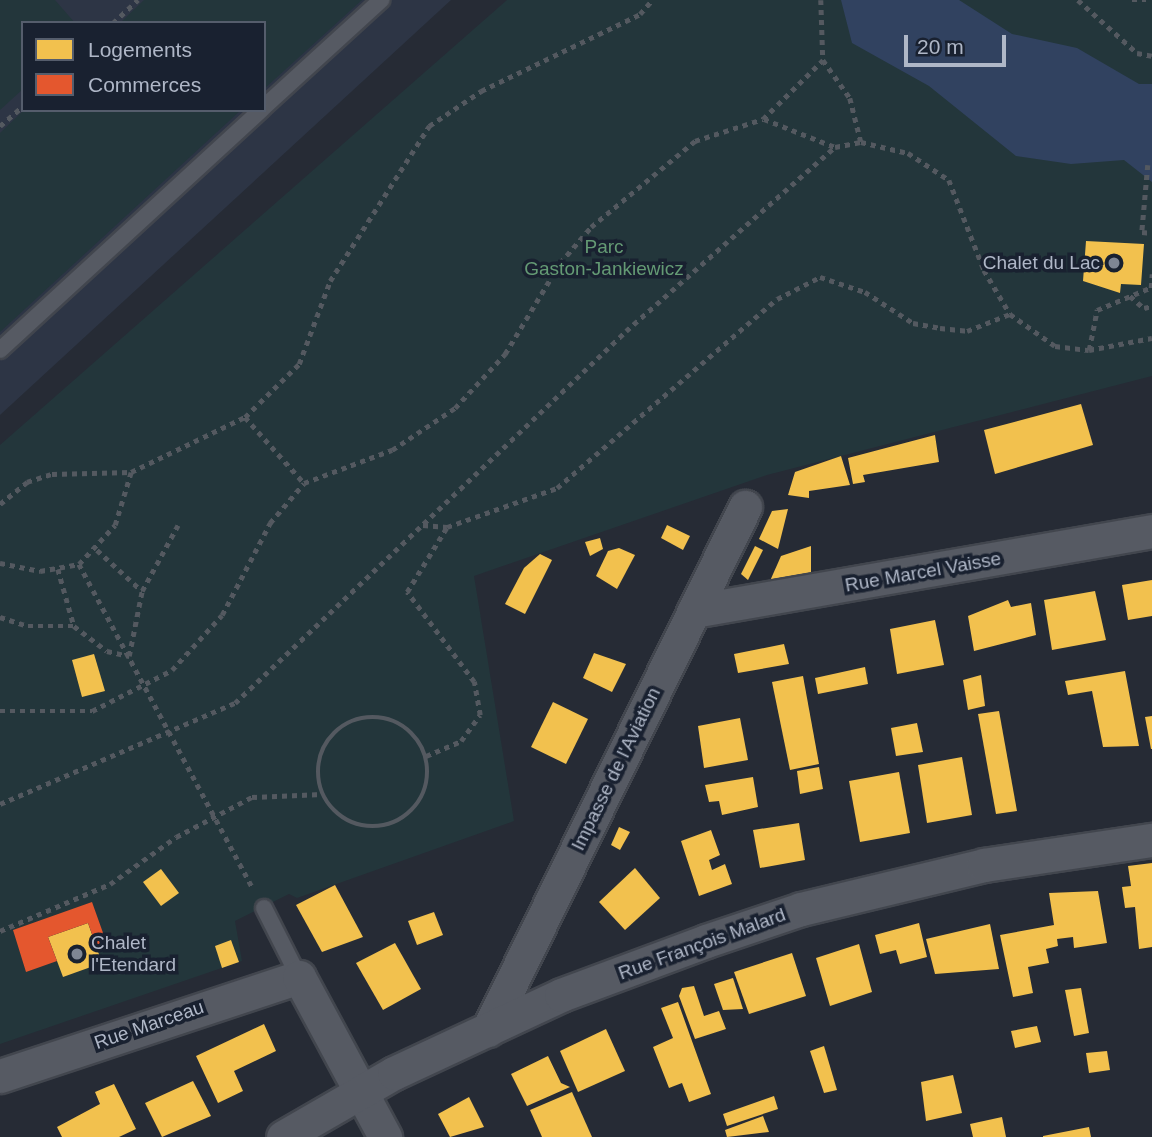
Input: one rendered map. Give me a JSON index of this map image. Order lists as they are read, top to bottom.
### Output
{
  "streets": {
    "street": [
      "Rue Marcel Vaisse",
      "Impasse de l'Aviation",
      "Rue François Malard",
      "Rue Marceau"
    ]
  },
  "crossings": [
    ["Rue Marcel Vaisse", "Impasse de l'Aviation"],
    ["Impasse de l'Aviation", "Rue François Malard"]
  ],
  "parks": ["Parc Gaston-Jankiewicz"],
  "places": ["Chalet du Lac", "Chalet l'Etendard"],
  "legend": ["Logements", "Commerces"],
  "scale_bar": "20 m"
}
